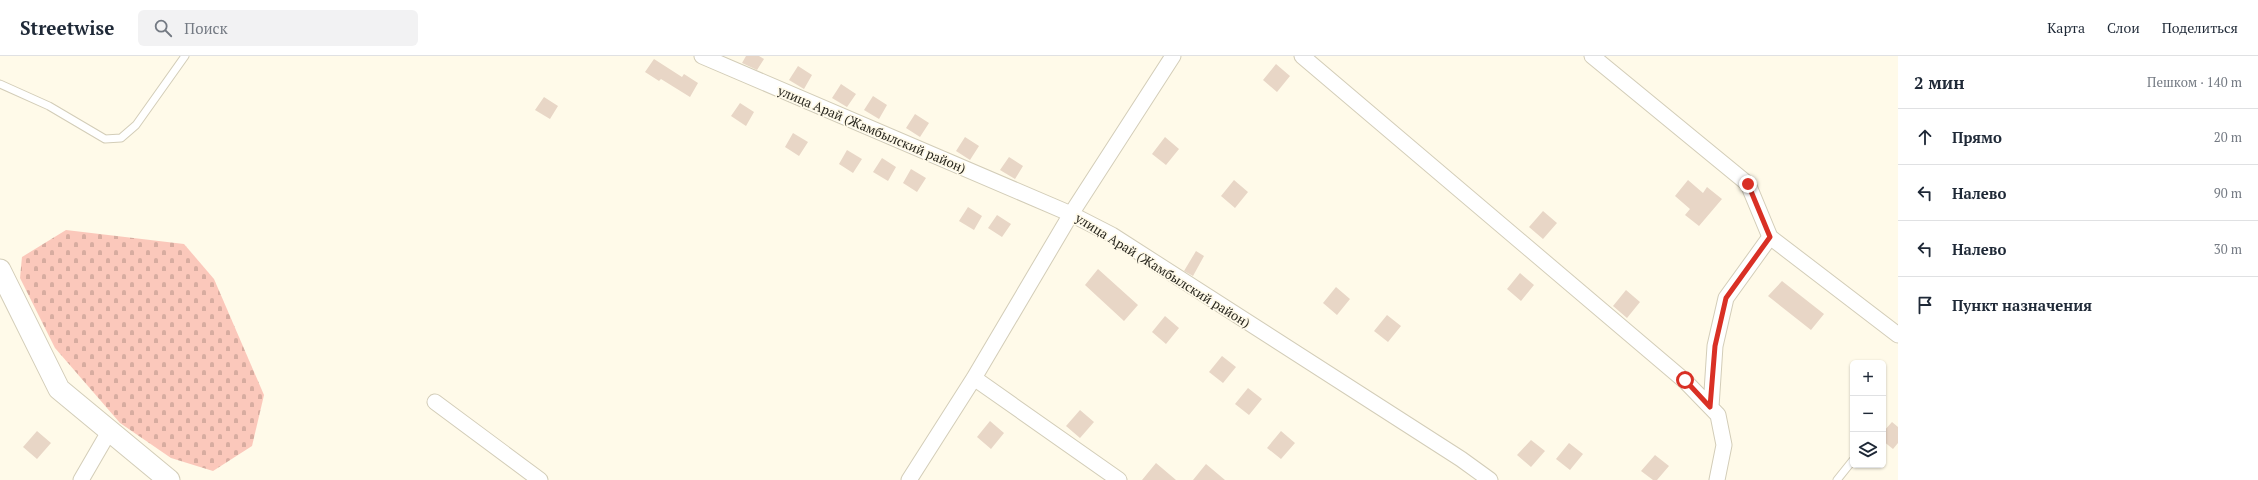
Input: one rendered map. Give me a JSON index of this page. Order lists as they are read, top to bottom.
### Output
{
  "streets": {
    "street": ["улица Арай (Жамбылский район)"]
  },
  "page": {
    "header": "Streetwise",
    "search": "Поиск",
    "nav": ["Карта", "Слои", "Поделиться"],
    "heading": ["2 мин", "Пешком · 140 m"],
    "list": [
      ["Прямо", "20 m"],
      ["Налево", "90 m"],
      ["Налево", "30 m"],
      "Пункт назначения"
    ],
    "map_buttons": ["+", "−"]
  }
}
